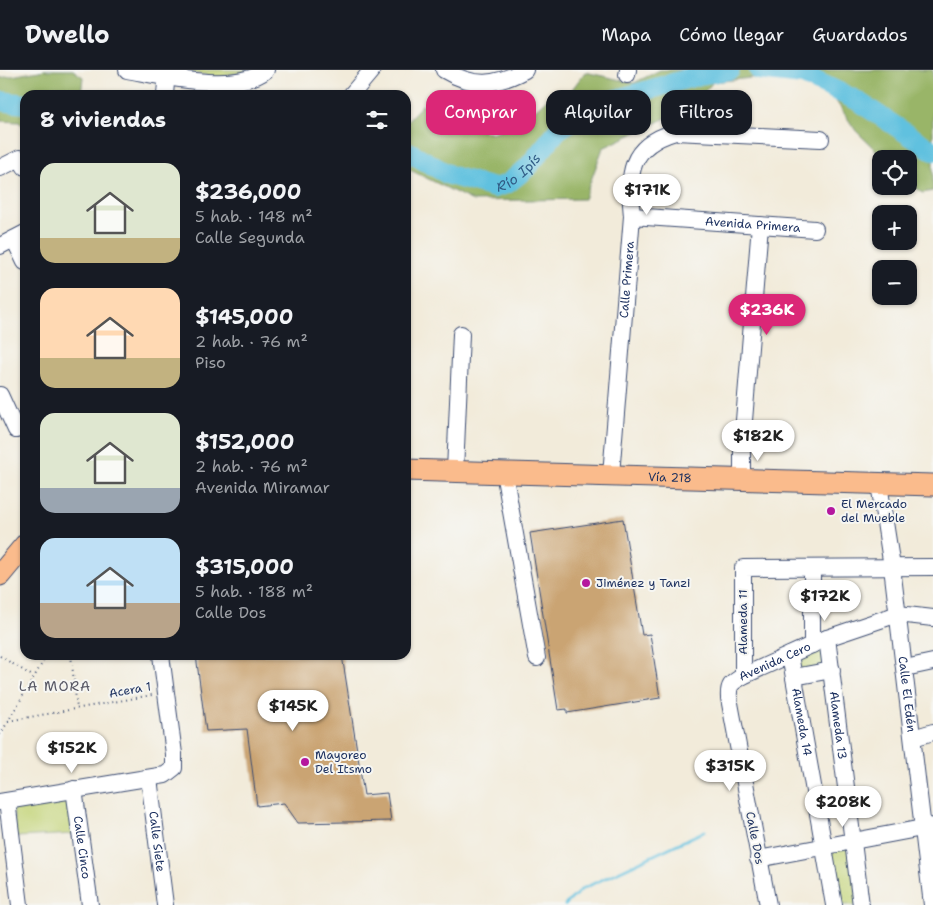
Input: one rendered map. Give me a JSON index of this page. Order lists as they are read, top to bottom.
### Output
{
  "streets": {
    "main road": ["Vía 218"],
    "street": [
      "Avenida Primera",
      "Calle Primera",
      "Alameda 11",
      "Avenida Cero",
      "Calle El Edén",
      "Alameda 14",
      "Alameda 13",
      "Calle Dos",
      "Calle Siete",
      "Calle Cinco"
    ],
    "path": ["Acera 1"]
  },
  "crossings": [
    ["Avenida Primera", "Calle Primera"],
    ["Calle Primera", "Vía 218"],
    ["Vía 218", "Calle El Edén"],
    ["Alameda 11", "Avenida Cero"],
    ["Alameda 11", "Calle Dos"],
    ["Avenida Cero", "Calle El Edén"],
    ["Avenida Cero", "Alameda 14"],
    ["Avenida Cero", "Alameda 13"],
    ["Avenida Cero", "Calle Dos"]
  ],
  "districts": ["LA MORA"],
  "water": ["Río Ipís"],
  "places": ["El Mercado del Mueble", "Jiménez y Tanzi", "Mayoreo Del Itsmo"],
  "page": {
    "header": "Dwello",
    "nav": ["Mapa", "Cómo llegar", "Guardados"],
    "chip": ["Comprar", "Alquilar", "Filtros"],
    "heading": "8 viviendas",
    "map_buttons": ["+", "−"],
    "list": [
      {
        "name": "$236,000",
        "note": "5 hab. · 148 m² · Calle Segunda"
      },
      {
        "name": "$145,000",
        "note": "2 hab. · 76 m² · Piso"
      },
      {
        "name": "$152,000",
        "note": "2 hab. · 76 m² · Avenida Miramar"
      },
      {
        "name": "$315,000",
        "note": "5 hab. · 188 m² · Calle Dos"
      }
    ],
    "price": [
      "$171K",
      "$236K",
      "$182K",
      "$172K",
      "$145K",
      "$152K",
      "$315K",
      "$208K"
    ]
  }
}
